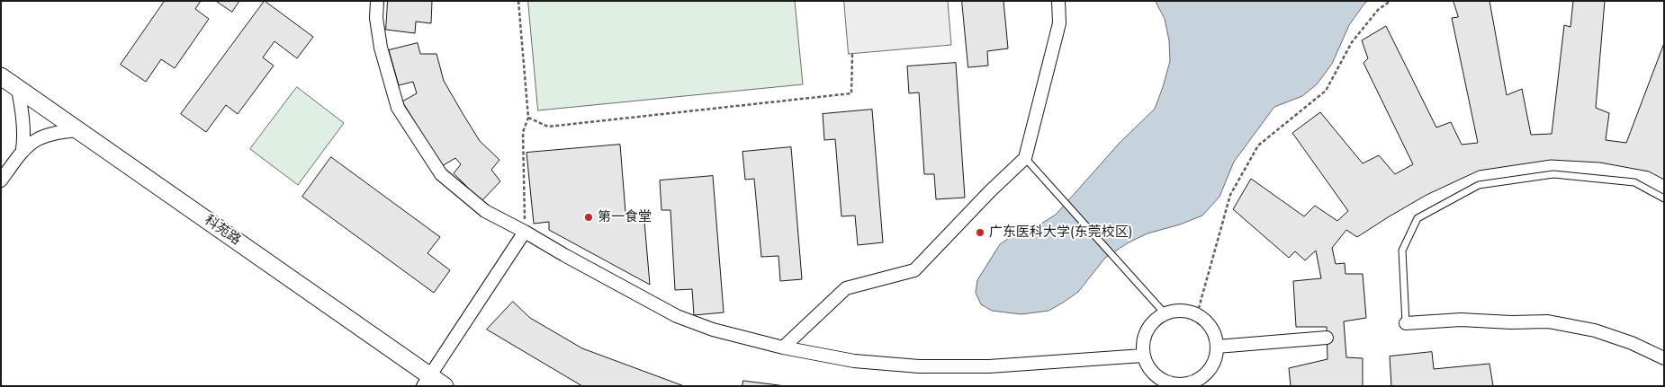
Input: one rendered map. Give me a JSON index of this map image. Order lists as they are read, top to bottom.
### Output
{
  "streets": {
    "street": ["科苑路"]
  },
  "places": ["第一食堂", "广东医科大学(东莞校区)"]
}
